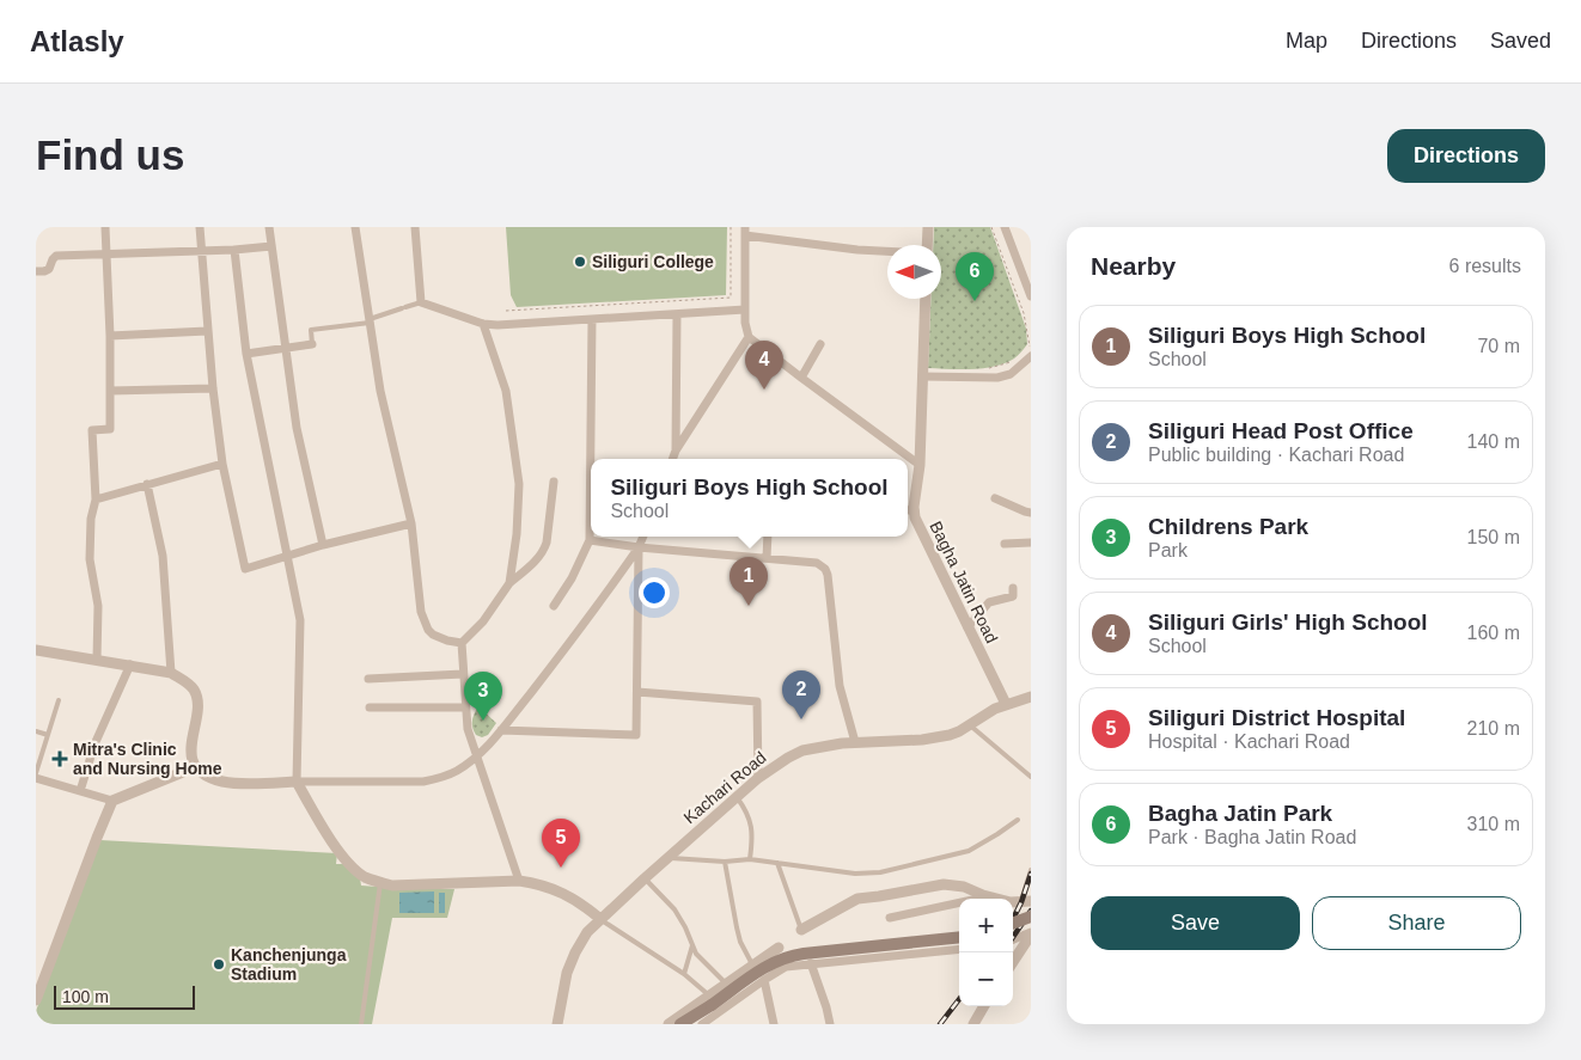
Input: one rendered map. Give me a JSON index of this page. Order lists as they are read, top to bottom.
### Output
{
  "streets": {
    "street": ["Bagha Jatin Road", "Kachari Road"]
  },
  "crossings": [
    ["Bagha Jatin Road", "Kachari Road"]
  ],
  "places": {
    "other": ["Siliguri College", "Kanchenjunga Stadium"],
    "health": ["Mitra's Clinic and Nursing Home"]
  },
  "scale_bar": "100 m",
  "north": "left",
  "page": {
    "header": "Atlasly",
    "nav": ["Map", "Directions", "Saved"],
    "buttons": [
      "Directions",
      ["Save", "Share"]
    ],
    "title": "Find us",
    "heading": ["Nearby", "6 results"],
    "pins": [
      "6",
      "4",
      "1",
      "2",
      "3",
      "5"
    ],
    "list": [
      {
        "mark": "1",
        "name": "Siliguri Boys High School",
        "note": "School",
        "value": "70 m"
      },
      {
        "mark": "2",
        "name": "Siliguri Head Post Office",
        "note": "Public building · Kachari Road",
        "value": "140 m"
      },
      {
        "mark": "3",
        "name": "Childrens Park",
        "note": "Park",
        "value": "150 m"
      },
      {
        "mark": "4",
        "name": "Siliguri Girls' High School",
        "note": "School",
        "value": "160 m"
      },
      {
        "mark": "5",
        "name": "Siliguri District Hospital",
        "note": "Hospital · Kachari Road",
        "value": "210 m"
      },
      {
        "mark": "6",
        "name": "Bagha Jatin Park",
        "note": "Park · Bagha Jatin Road",
        "value": "310 m"
      }
    ],
    "popup": ["Siliguri Boys High School", "School"],
    "map_buttons": ["+", "−"],
    "scale": "100 m"
  }
}
